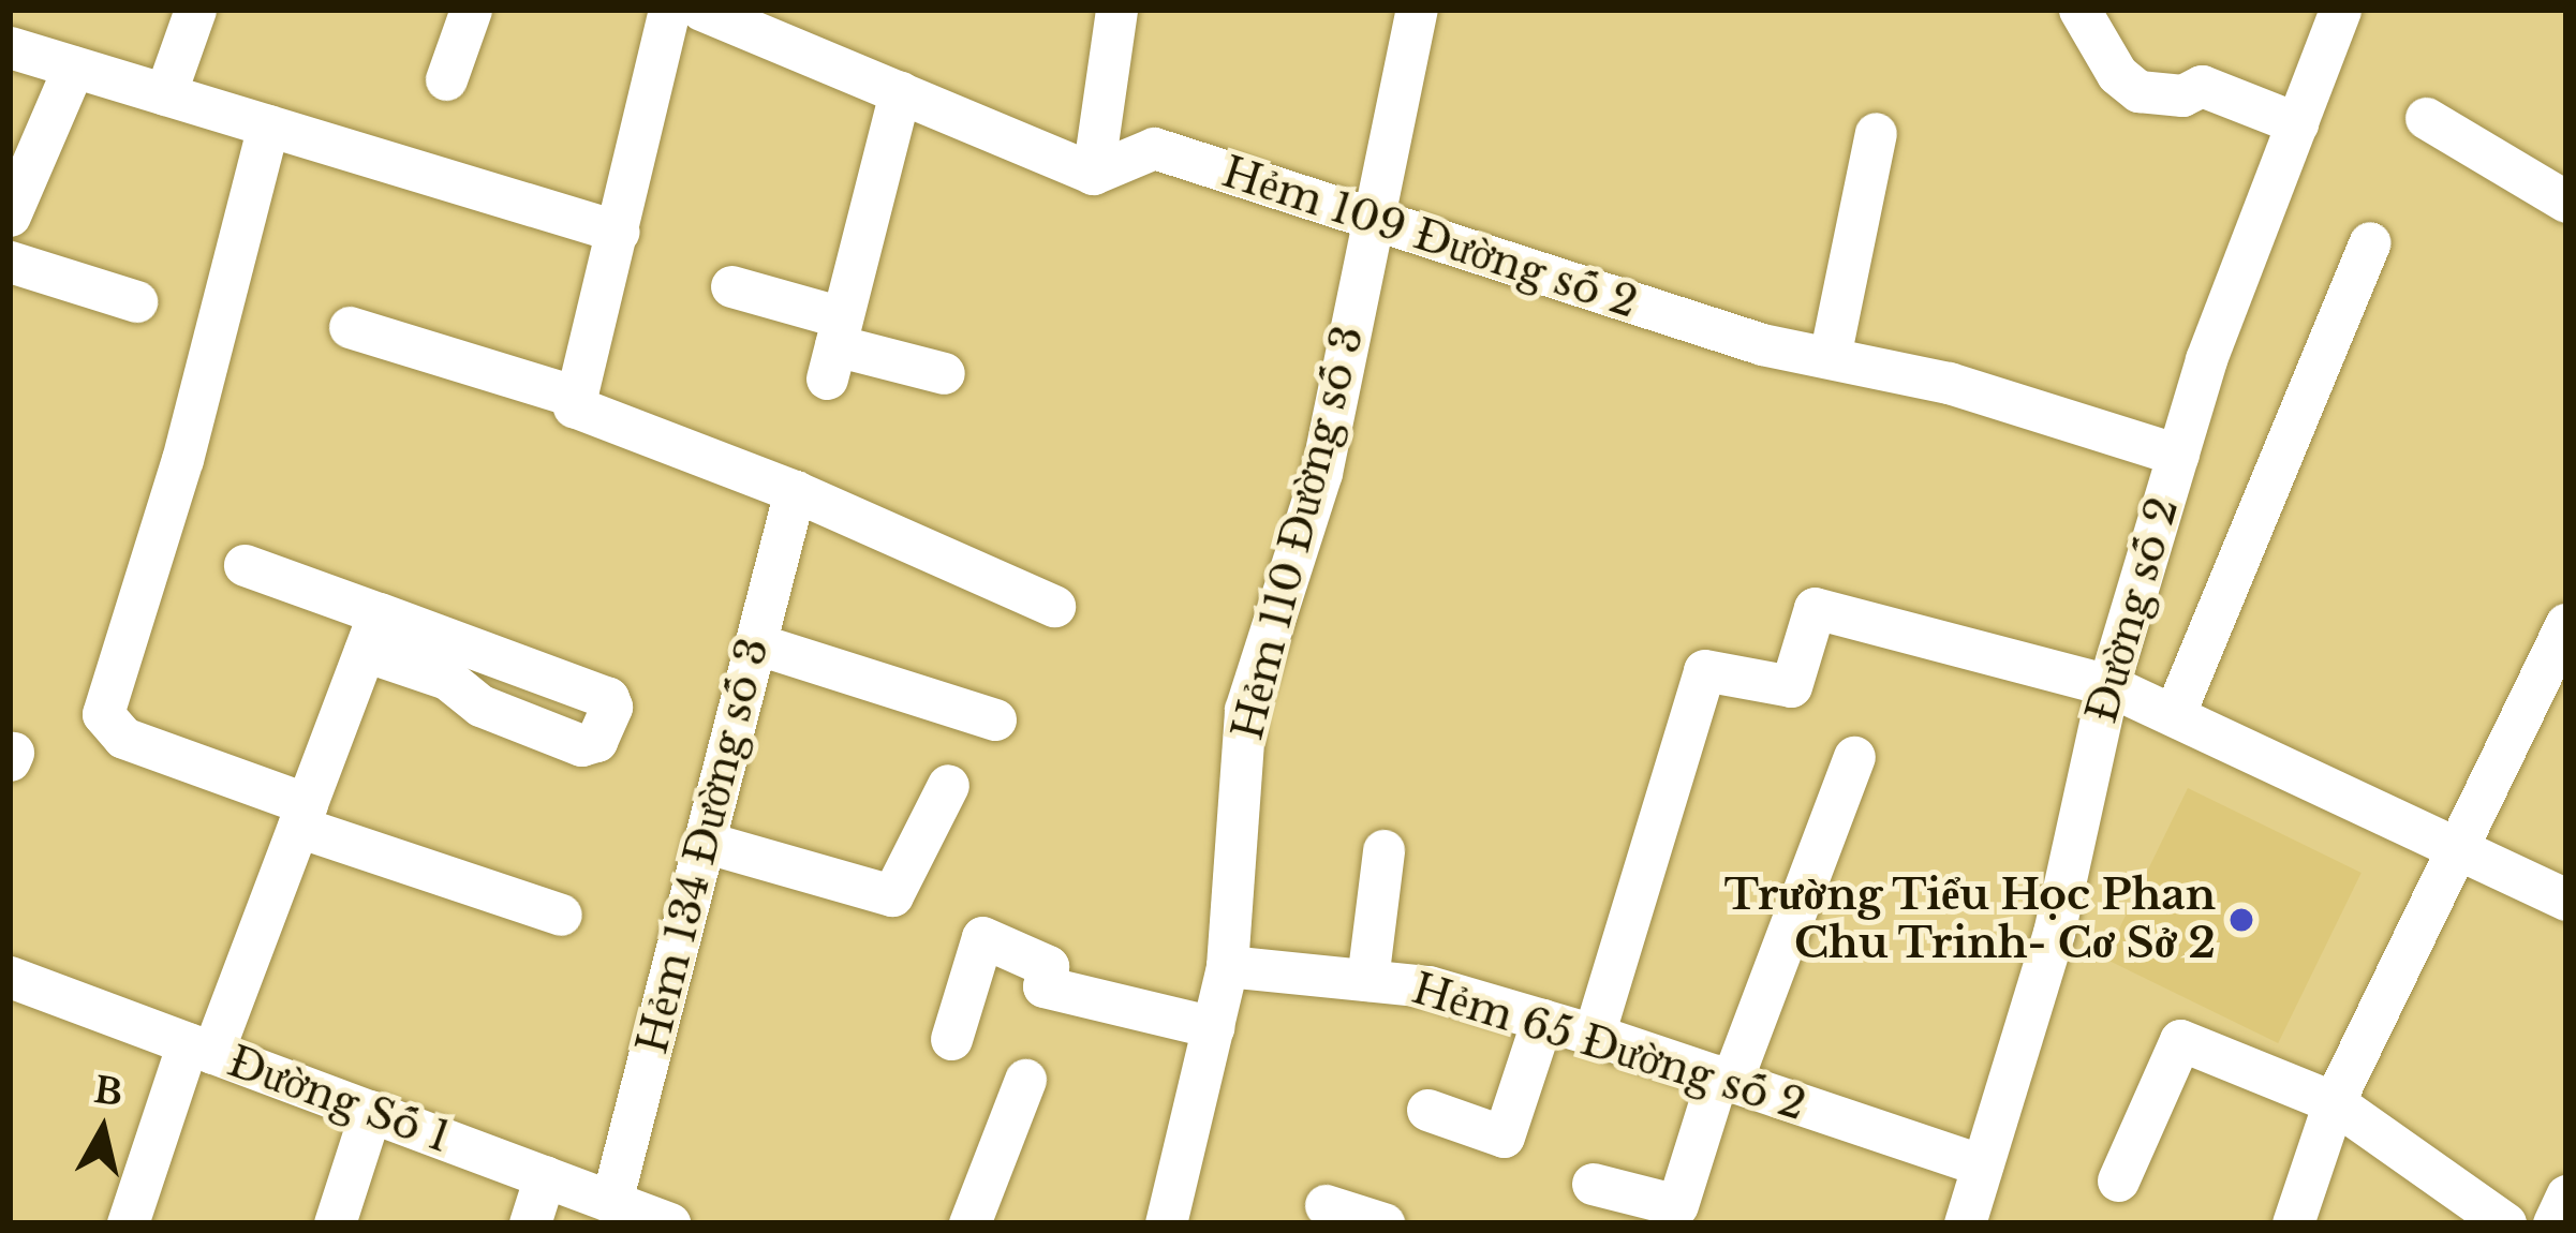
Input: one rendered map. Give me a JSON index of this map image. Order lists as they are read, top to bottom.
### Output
{
  "streets": {
    "street": [
      "Hẻm 109 Đường số 2",
      "Hẻm 110 Đường số 3",
      "Đường số 2",
      "Hẻm 134 Đường số 3",
      "Hẻm 65 Đường số 2",
      "Đường Số 1"
    ]
  },
  "crossings": [
    ["Hẻm 109 Đường số 2", "Hẻm 110 Đường số 3"],
    ["Hẻm 109 Đường số 2", "Đường số 2"],
    ["Hẻm 110 Đường số 3", "Hẻm 65 Đường số 2"],
    ["Đường số 2", "Hẻm 65 Đường số 2"],
    ["Hẻm 134 Đường số 3", "Đường Số 1"]
  ],
  "places": ["Trường Tiểu Học Phan Chu Trinh- Cơ Sở 2"],
  "north": "top"
}
